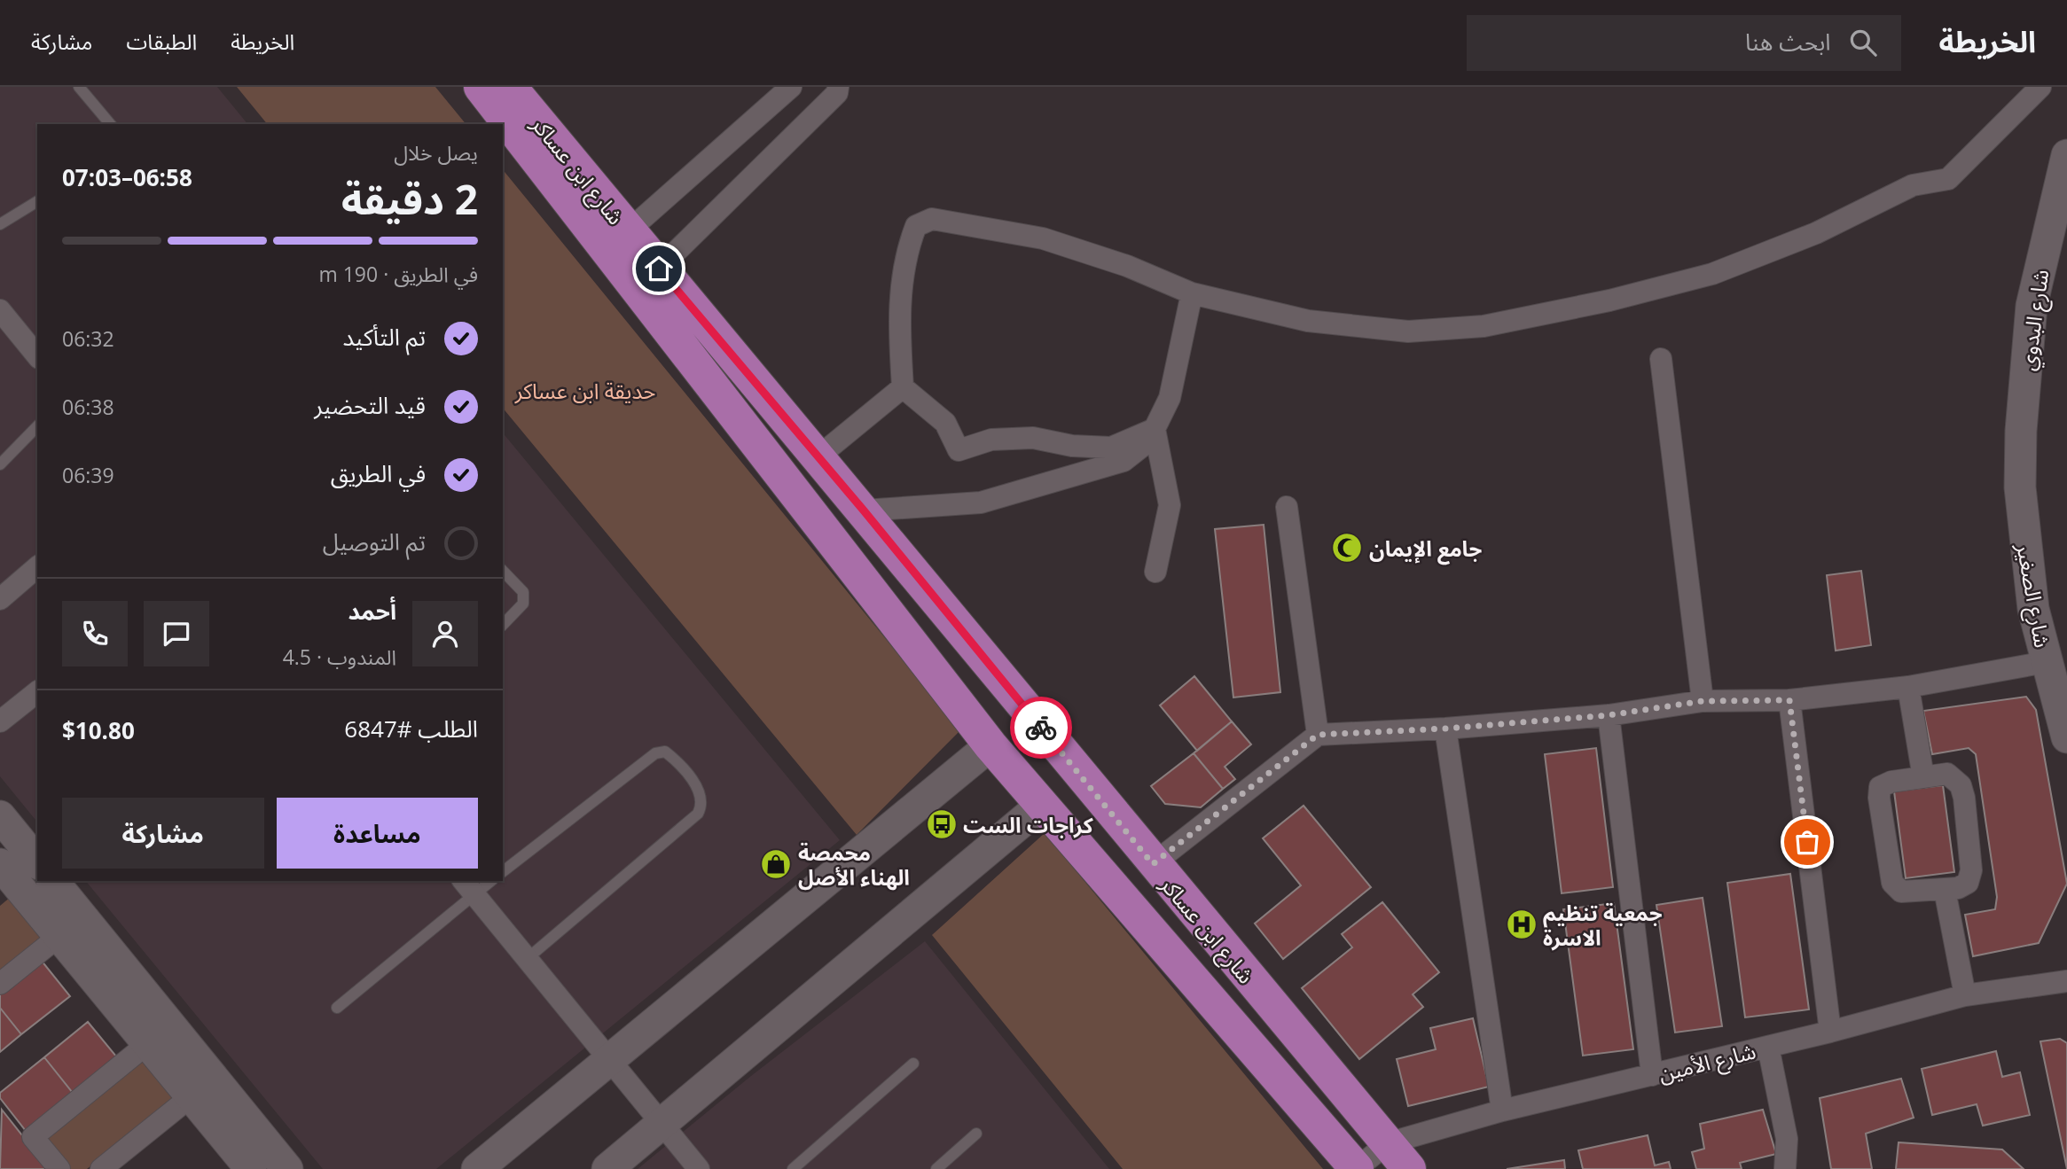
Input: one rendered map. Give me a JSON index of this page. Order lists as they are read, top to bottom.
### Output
{
  "streets": {
    "main road": ["شارع ابن عساكر", "شارع البدوي", "شارع الصغير"],
    "street": ["شارع الأمين"]
  },
  "crossings": [
    ["شارع ابن عساكر", "شارع الأمين"],
    ["شارع البدوي", "شارع الصغير"]
  ],
  "parks": ["حديقة ابن عساكر"],
  "places": {
    "mosque": ["جامع الإيمان"],
    "bus stop": ["كراجات الست"],
    "shop": ["محمصة الهناء الأصل"],
    "hospital": ["جمعية تنظيم الاسرة"]
  },
  "page": {
    "header": "الخريطة",
    "search": "ابحث هنا",
    "nav": ["الخريطة", "الطبقات", "مشاركة"],
    "heading": ["2 دقيقة", "يصل خلال", "06:58–07:03"],
    "panel": [
      "أحمد",
      "المندوب · 4.5",
      "الطلب #6847",
      "$10.80"
    ],
    "bar": "في الطريق · 190 m",
    "list": [
      ["تم التأكيد", "06:32"],
      ["قيد التحضير", "06:38"],
      ["في الطريق", "06:39"],
      "تم التوصيل"
    ],
    "buttons": ["مساعدة", "مشاركة"]
  }
}
